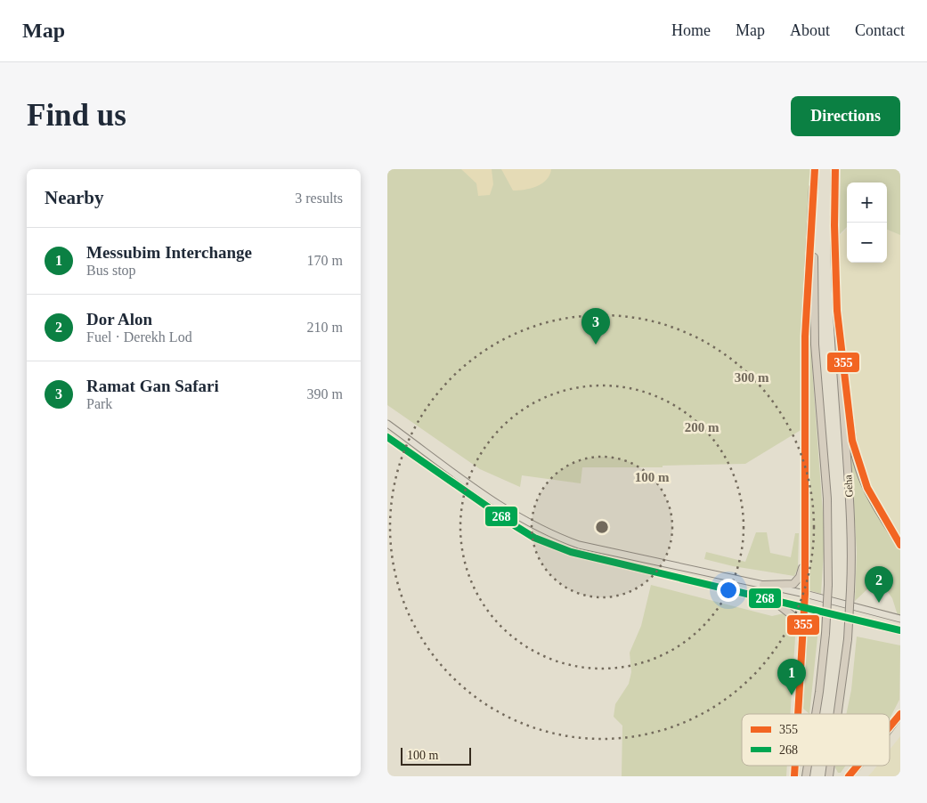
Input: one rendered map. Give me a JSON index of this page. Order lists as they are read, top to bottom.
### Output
{
  "streets": {
    "highway": ["Geha"]
  },
  "lines": ["transit line 355", "transit line 268"],
  "legend": ["355", "268"],
  "scale_bar": "100 m",
  "page": {
    "header": "Map",
    "nav": [
      "Home",
      "Map",
      "About",
      "Contact"
    ],
    "buttons": "Directions",
    "title": "Find us",
    "heading": ["Nearby", "3 results"],
    "map_buttons": ["+", "−"],
    "list": [
      {
        "mark": "1",
        "name": "Messubim Interchange",
        "note": "Bus stop",
        "value": "170 m"
      },
      {
        "mark": "2",
        "name": "Dor Alon",
        "note": "Fuel · Derekh Lod",
        "value": "210 m"
      },
      {
        "mark": "3",
        "name": "Ramat Gan Safari",
        "note": "Park",
        "value": "390 m"
      }
    ],
    "pins": ["3", "2", "1"],
    "scale": "100 m"
  },
  "rings": ["300 m", "200 m", "100 m"]
}
